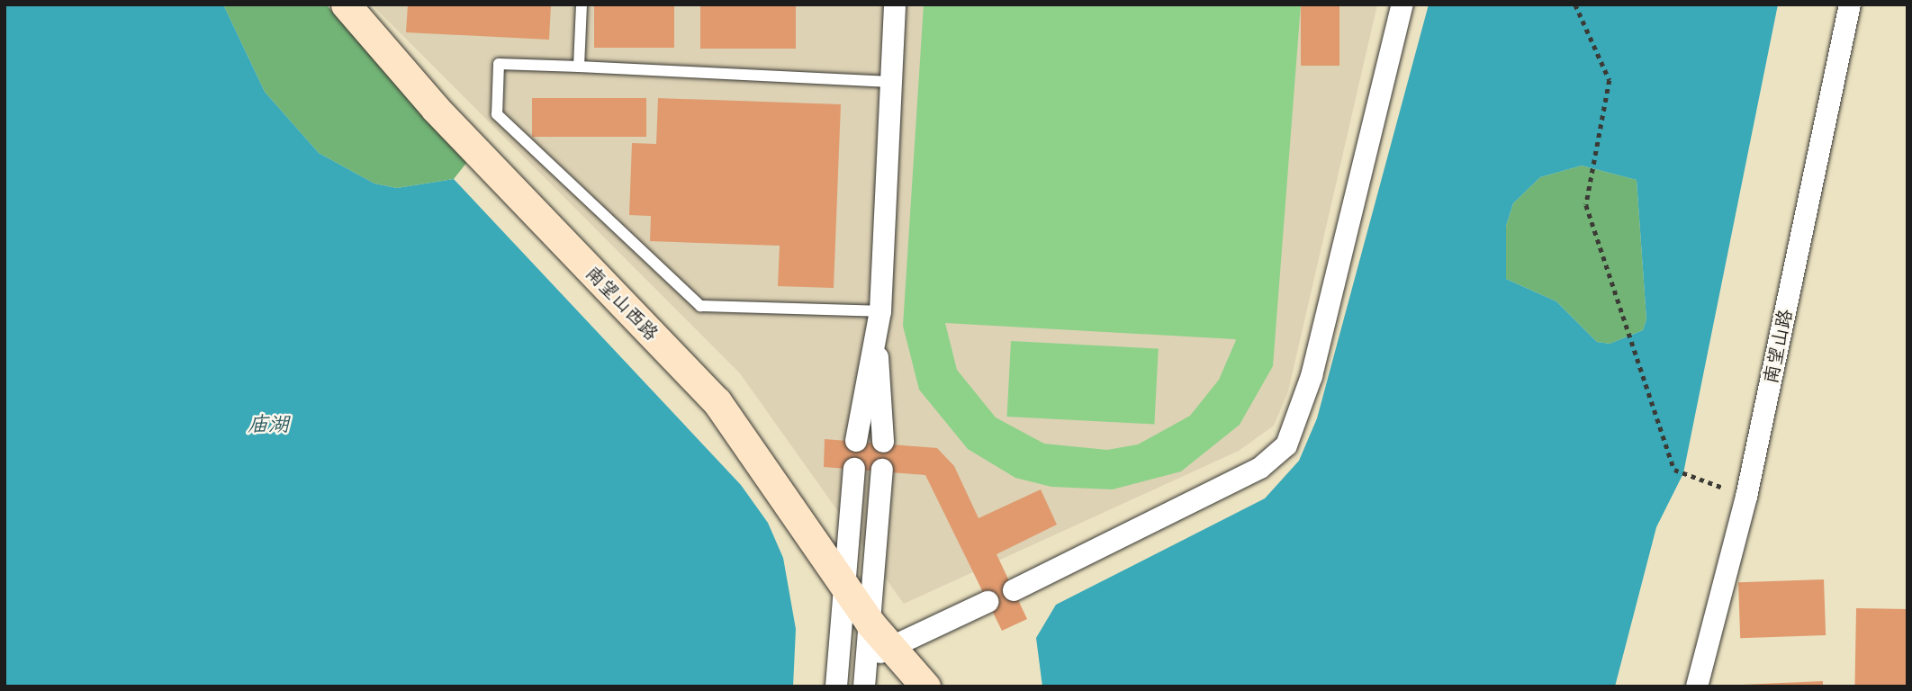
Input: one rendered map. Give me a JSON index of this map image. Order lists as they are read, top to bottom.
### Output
{
  "streets": {
    "street": ["南望山西路", "南望山路"]
  },
  "water": ["庙湖"]
}
